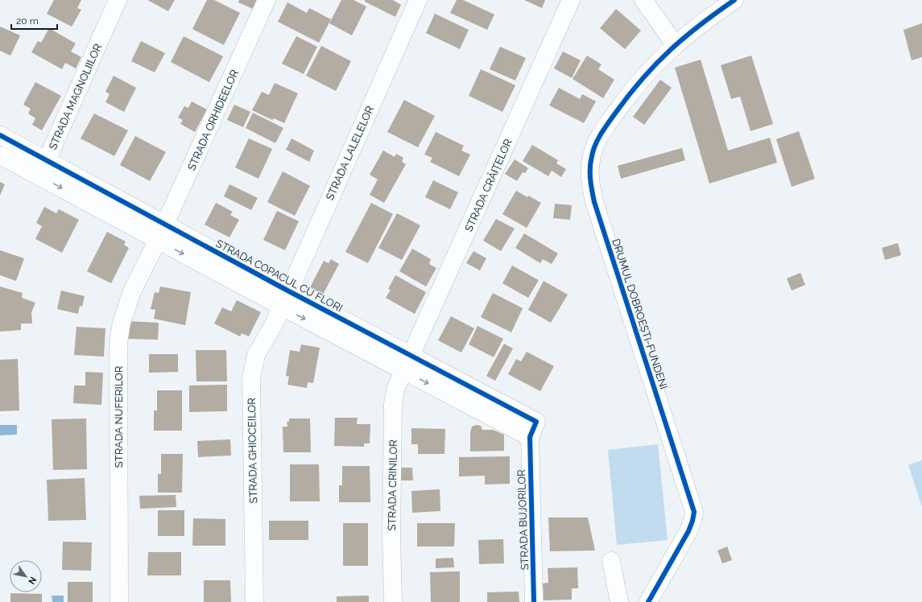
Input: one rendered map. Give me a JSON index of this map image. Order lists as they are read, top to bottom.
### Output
{
  "streets": {
    "street": [
      "STRADA MAGNOLIILOR",
      "STRADA ORHIDEELOR",
      "STRADA LALELELOR",
      "STRADA CRĂIȚELOR",
      "STRADA COPACUL CU FLORI",
      "DRUMUL DOBROEȘTI-FUNDENI",
      "STRADA NUFERILOR",
      "STRADA GHIOCEILOR",
      "STRADA CRINILOR",
      "STRADA BUJORILOR"
    ]
  },
  "crossings": [
    ["STRADA MAGNOLIILOR", "STRADA COPACUL CU FLORI"],
    ["STRADA ORHIDEELOR", "STRADA COPACUL CU FLORI"],
    ["STRADA ORHIDEELOR", "STRADA NUFERILOR"],
    ["STRADA LALELELOR", "STRADA COPACUL CU FLORI"],
    ["STRADA LALELELOR", "STRADA GHIOCEILOR"],
    ["STRADA CRĂIȚELOR", "STRADA COPACUL CU FLORI"],
    ["STRADA CRĂIȚELOR", "STRADA CRINILOR"],
    ["STRADA COPACUL CU FLORI", "STRADA NUFERILOR"],
    ["STRADA COPACUL CU FLORI", "STRADA GHIOCEILOR"],
    ["STRADA COPACUL CU FLORI", "STRADA CRINILOR"],
    ["STRADA COPACUL CU FLORI", "STRADA BUJORILOR"]
  ],
  "scale_bar": "20 m",
  "north": "bottom right"
}
